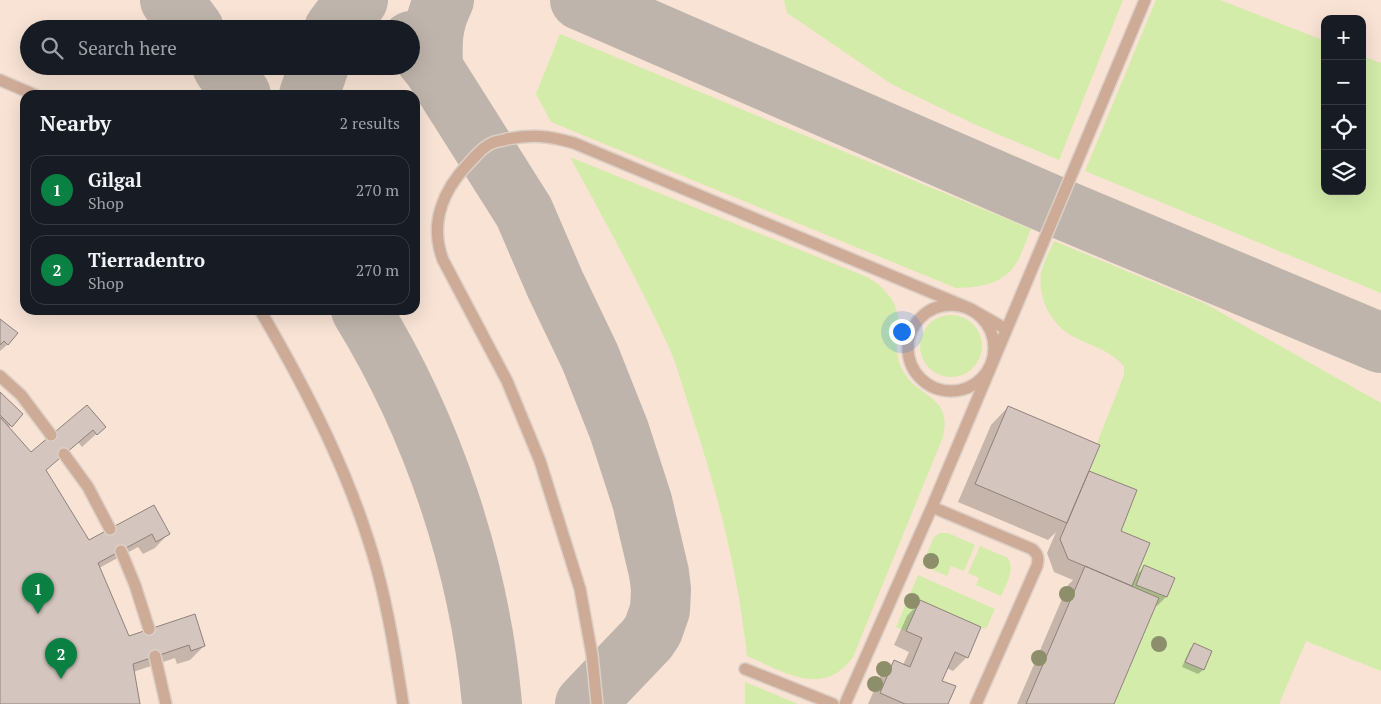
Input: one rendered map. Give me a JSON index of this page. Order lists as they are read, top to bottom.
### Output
{
  "page": {
    "map_buttons": ["+", "−"],
    "search": "Search here",
    "heading": ["Nearby", "2 results"],
    "list": [
      {
        "mark": "1",
        "name": "Gilgal",
        "note": "Shop",
        "value": "270 m"
      },
      {
        "mark": "2",
        "name": "Tierradentro",
        "note": "Shop",
        "value": "270 m"
      }
    ],
    "pins": ["1", "2"]
  }
}
